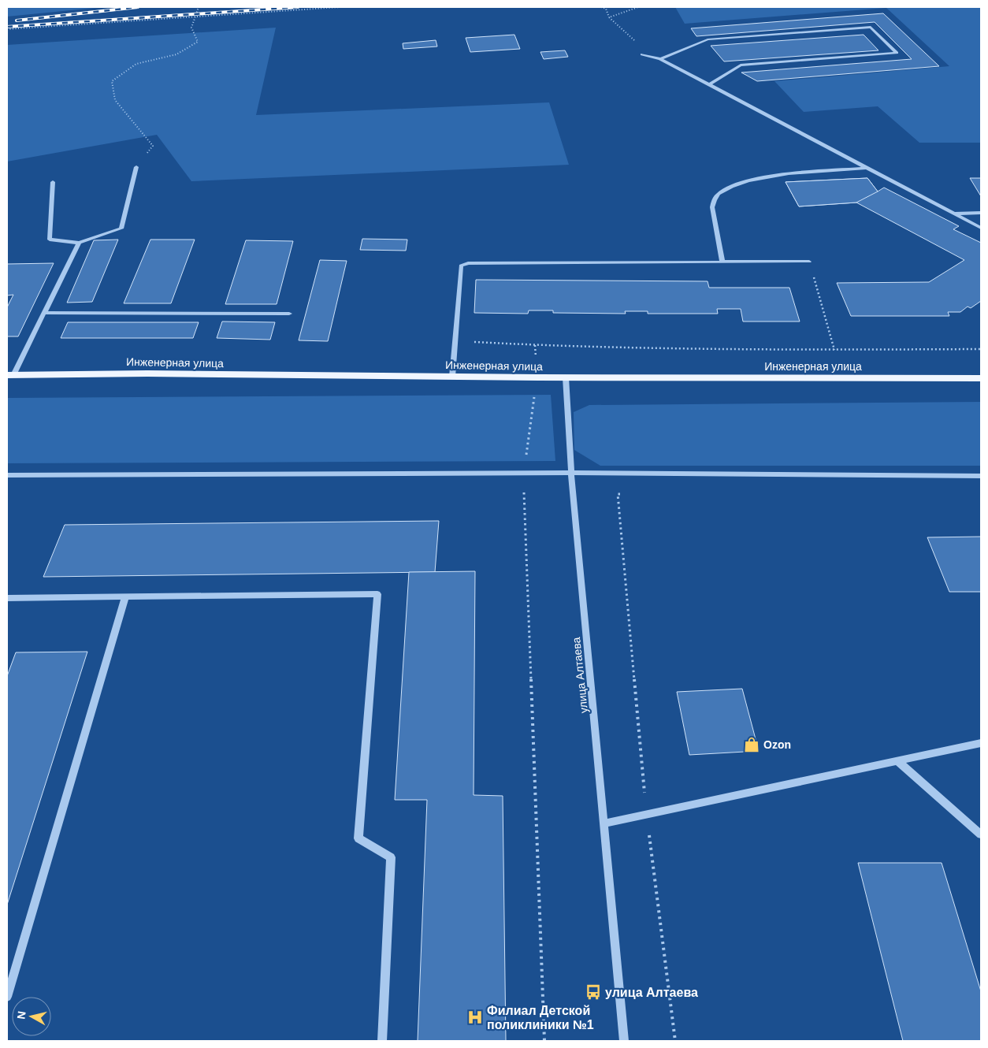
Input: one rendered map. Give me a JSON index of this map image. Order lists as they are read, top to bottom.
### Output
{
  "streets": {
    "main road": ["Инженерная улица"],
    "street": ["улица Алтаева"]
  },
  "crossings": [
    ["Инженерная улица", "улица Алтаева"]
  ],
  "places": {
    "shop": ["Ozon"],
    "bus stop": ["улица Алтаева"],
    "hospital": ["Филиал Детской поликлиники №1"]
  },
  "north": "left"
}
